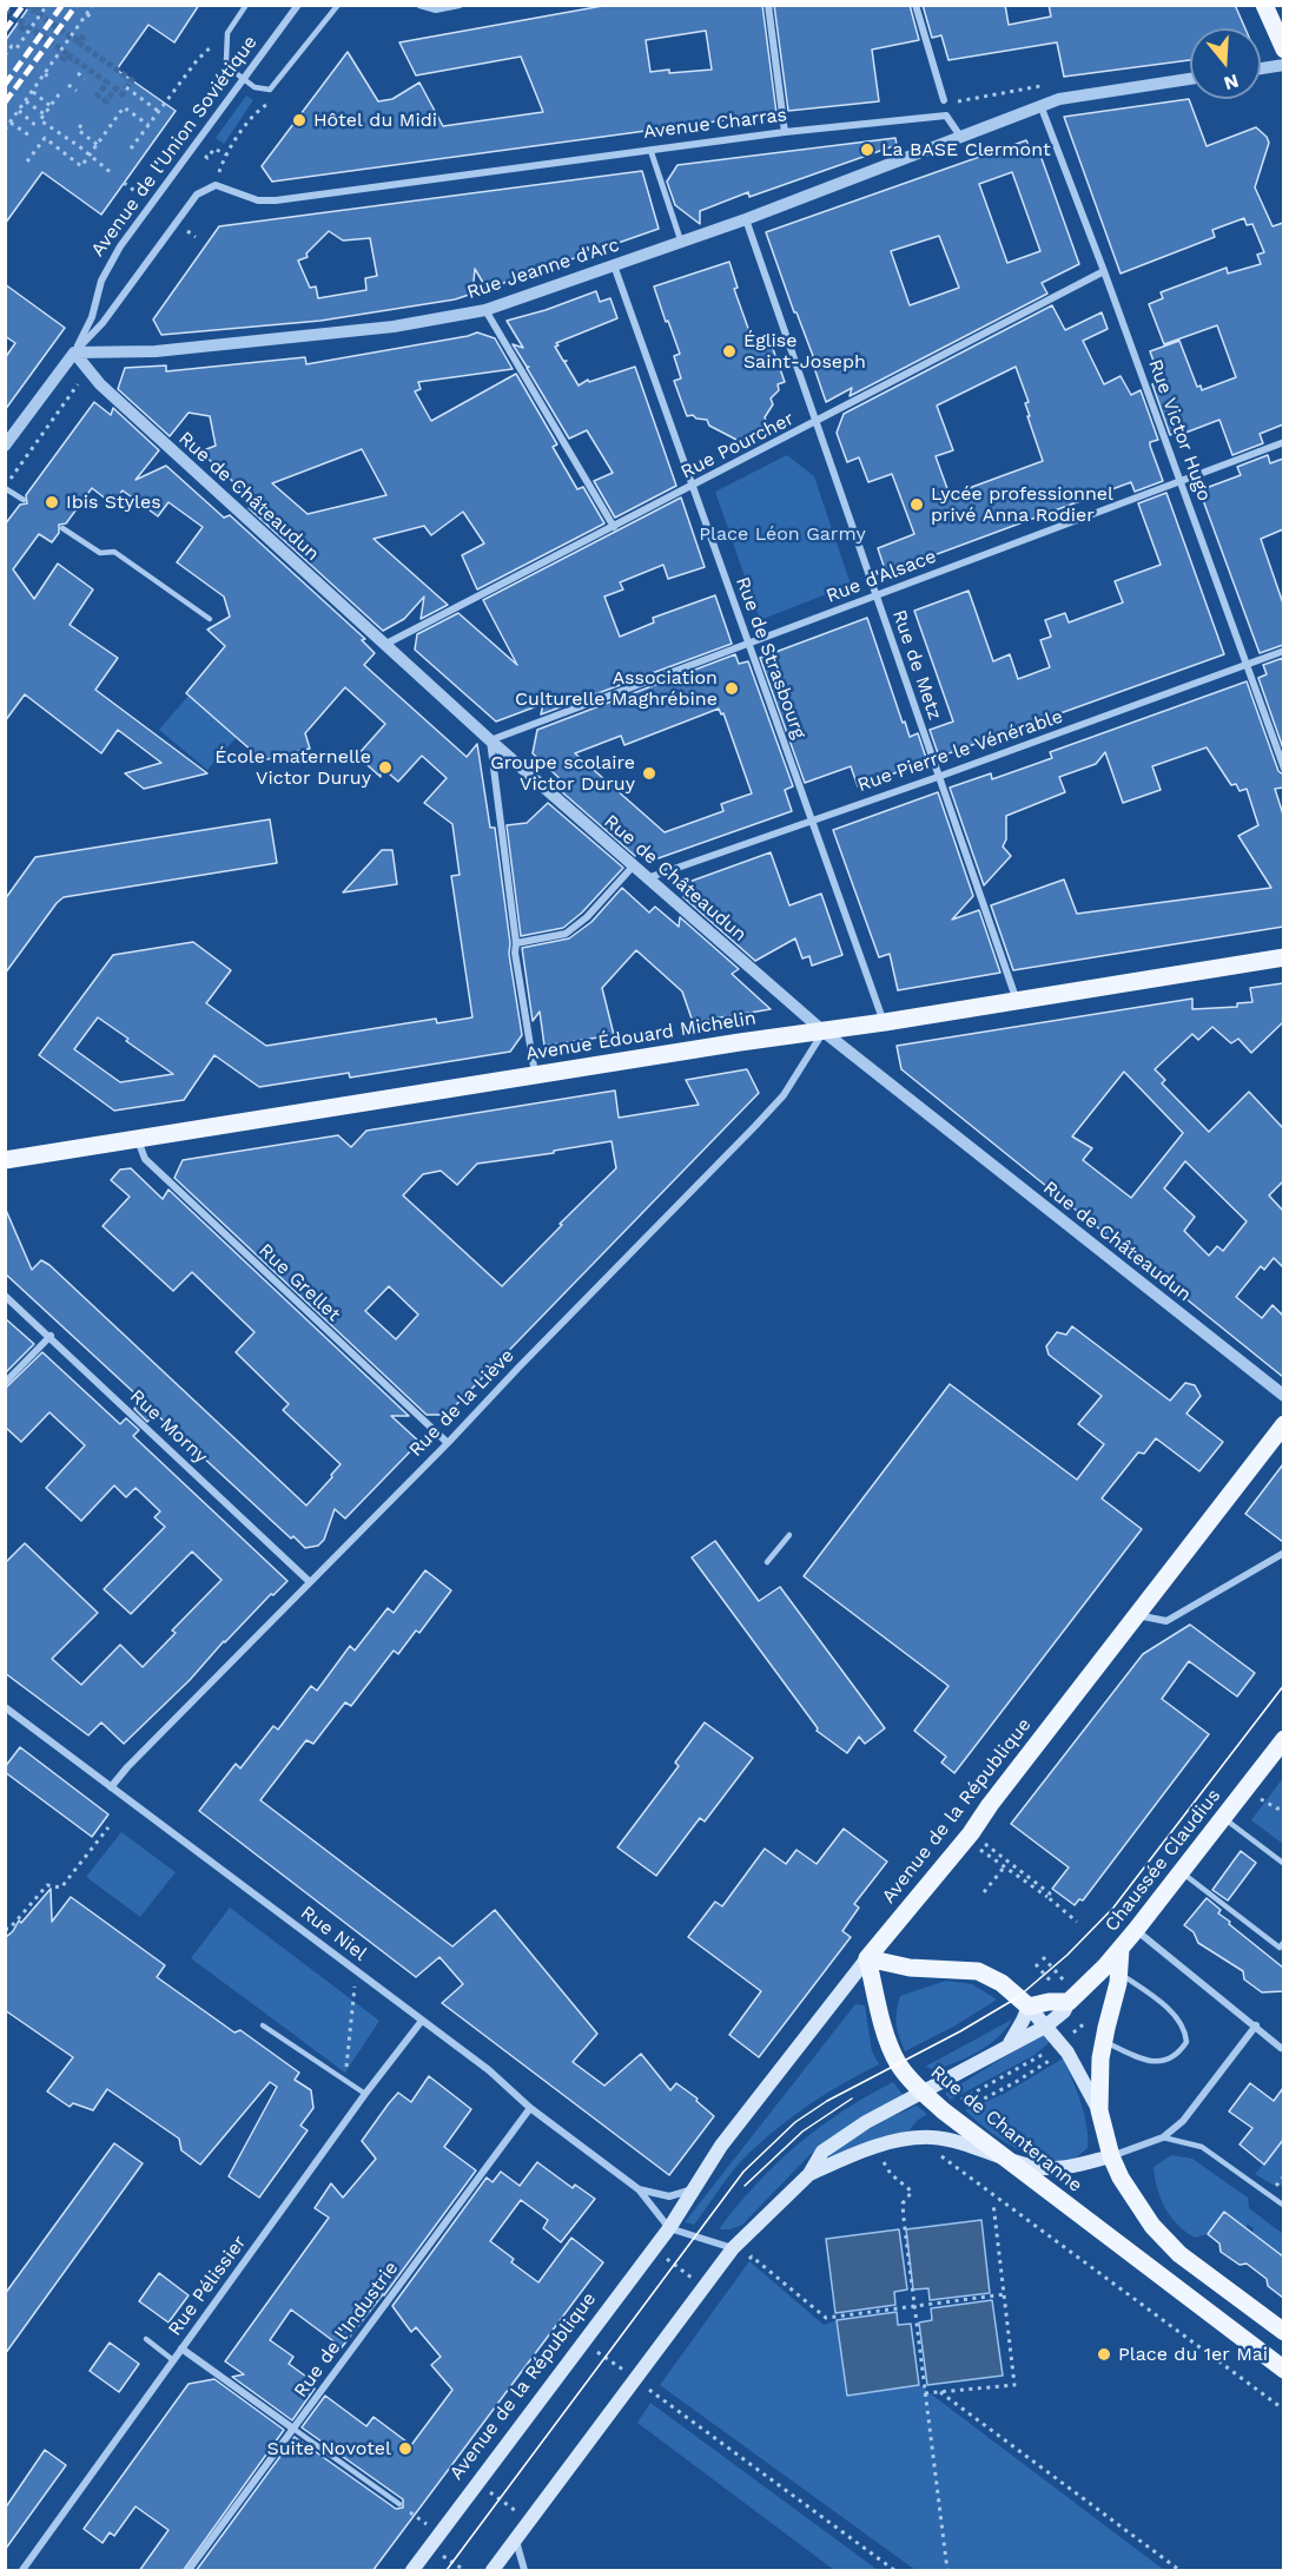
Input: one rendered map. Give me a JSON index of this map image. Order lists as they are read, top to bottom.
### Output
{
  "streets": {
    "main road": [
      "Avenue Édouard Michelin",
      "Avenue de la République",
      "Chaussée Claudius",
      "Rue de Chanteranne"
    ],
    "street": [
      "Avenue Charras",
      "Avenue de l'Union Soviétique",
      "Rue Jeanne d'Arc",
      "Rue Victor Hugo",
      "Rue Pourcher",
      "Rue de Châteaudun",
      "Rue d'Alsace",
      "Rue de Strasbourg",
      "Rue de Metz",
      "Rue Pierre le Vénérable",
      "Rue Grellet",
      "Rue de la Liève",
      "Rue Morny",
      "Rue Niel",
      "Rue Pélissier",
      "Rue de l'Industrie"
    ]
  },
  "crossings": [
    ["Avenue Charras", "Avenue de l'Union Soviétique"],
    ["Avenue Charras", "Rue Jeanne d'Arc"],
    ["Avenue de l'Union Soviétique", "Rue Jeanne d'Arc"],
    ["Avenue de l'Union Soviétique", "Rue de Châteaudun"],
    ["Rue Jeanne d'Arc", "Rue de Châteaudun"],
    ["Rue Jeanne d'Arc", "Rue de Strasbourg"],
    ["Rue Jeanne d'Arc", "Rue de Metz"],
    ["Rue Victor Hugo", "Rue Pourcher"],
    ["Rue Victor Hugo", "Rue d'Alsace"],
    ["Rue Victor Hugo", "Rue Pierre le Vénérable"],
    ["Rue Pourcher", "Rue de Châteaudun"],
    ["Rue Pourcher", "Rue de Strasbourg"],
    ["Rue Pourcher", "Rue de Metz"],
    ["Rue de Châteaudun", "Rue d'Alsace"],
    ["Rue de Châteaudun", "Rue Pierre le Vénérable"],
    ["Rue de Châteaudun", "Avenue Édouard Michelin"],
    ["Rue de Châteaudun", "Rue de la Liève"],
    ["Rue d'Alsace", "Rue de Strasbourg"],
    ["Rue d'Alsace", "Rue de Metz"],
    ["Rue de Strasbourg", "Rue Pierre le Vénérable"],
    ["Rue de Strasbourg", "Avenue Édouard Michelin"],
    ["Rue de Metz", "Rue Pierre le Vénérable"],
    ["Rue de Metz", "Avenue Édouard Michelin"],
    ["Avenue Édouard Michelin", "Rue Grellet"],
    ["Avenue Édouard Michelin", "Rue de la Liève"],
    ["Rue Grellet", "Rue de la Liève"],
    ["Rue de la Liève", "Rue Morny"],
    ["Rue de la Liève", "Rue Niel"],
    ["Avenue de la République", "Rue Niel"],
    ["Avenue de la République", "Rue de Chanteranne"],
    ["Rue Niel", "Rue Pélissier"],
    ["Rue Niel", "Rue de l'Industrie"]
  ],
  "parks": ["Place Léon Garmy"],
  "places": [
    "Hôtel du Midi",
    "La BASE Clermont",
    "Église Saint-Joseph",
    "Ibis Styles",
    "Lycée professionnel privé Anna Rodier",
    "Association Culturelle Maghrébine",
    "École maternelle Victor Duruy",
    "Groupe scolaire Victor Duruy",
    "Place du 1er Mai",
    "Suite Novotel"
  ],
  "north": "bottom"
}
